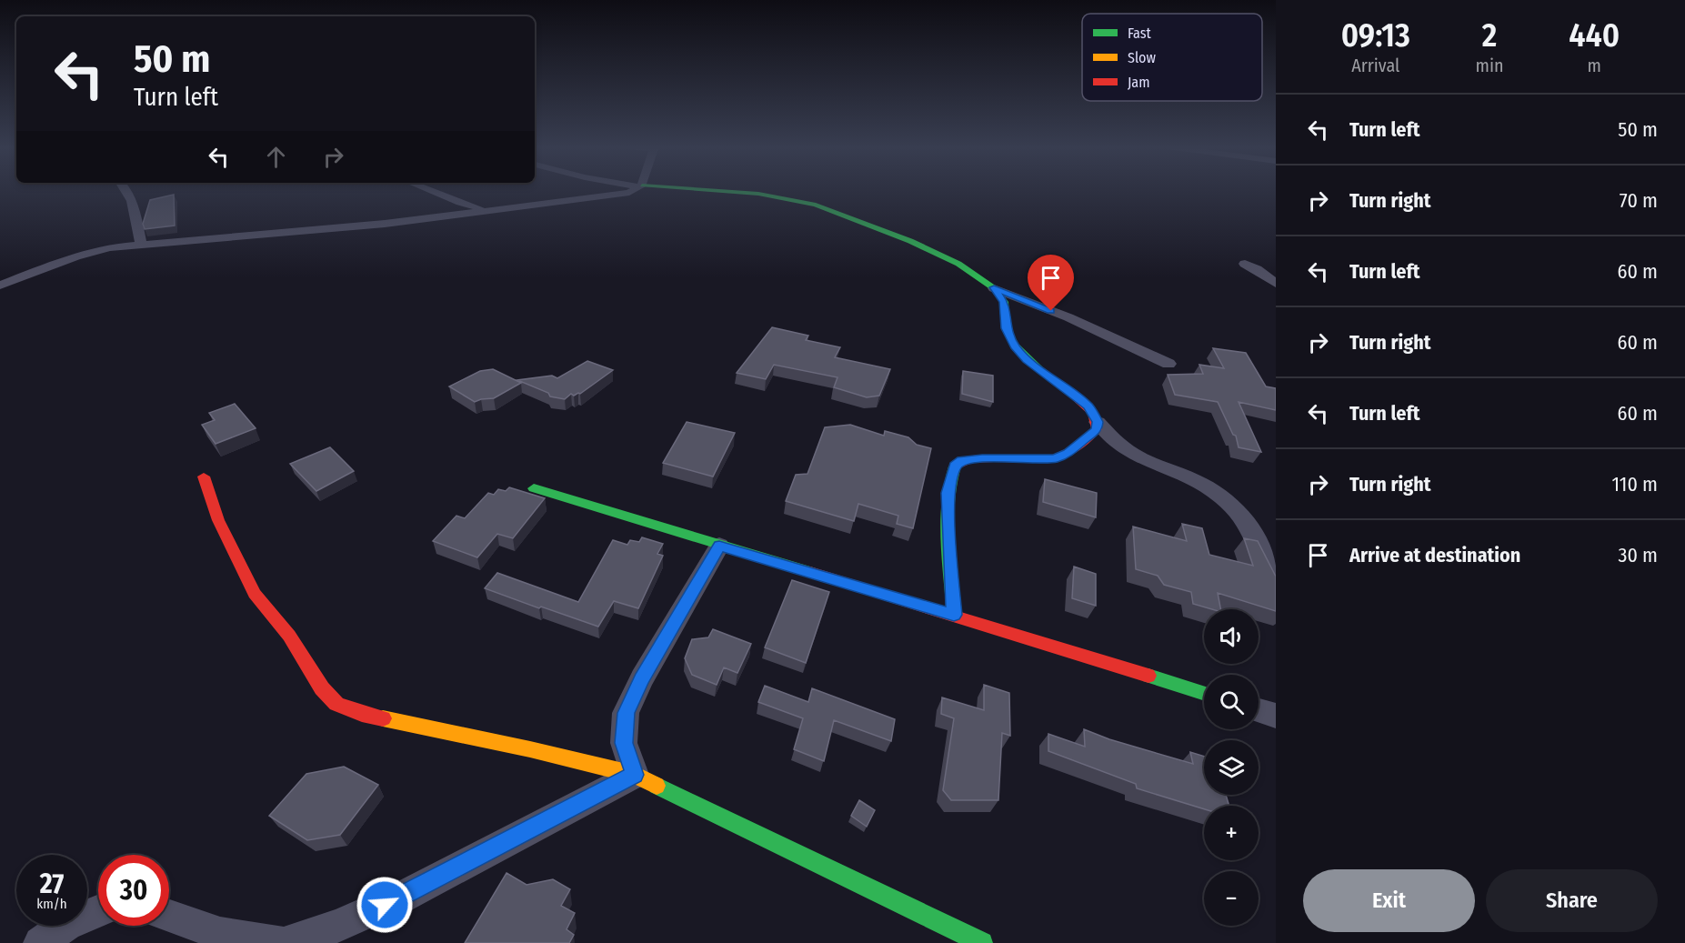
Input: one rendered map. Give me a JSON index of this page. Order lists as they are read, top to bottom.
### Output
{
  "legend": ["Fast", "Slow", "Jam"],
  "page": {
    "eta": [
      "09:13",
      "Arrival",
      "2",
      "min",
      "440",
      "m"
    ],
    "turn": ["50 m", "Turn left"],
    "list": [
      {
        "name": "Turn left",
        "value": "50 m"
      },
      {
        "name": "Turn right",
        "value": "70 m"
      },
      {
        "name": "Turn left",
        "value": "60 m"
      },
      {
        "name": "Turn right",
        "value": "60 m"
      },
      {
        "name": "Turn left",
        "value": "60 m"
      },
      {
        "name": "Turn right",
        "value": "110 m"
      },
      {
        "name": "Arrive at destination",
        "value": "30 m"
      }
    ],
    "map_buttons": ["+", "−"],
    "speed": "27 km/h",
    "limit": "30",
    "buttons": ["Exit", "Share"]
  }
}
